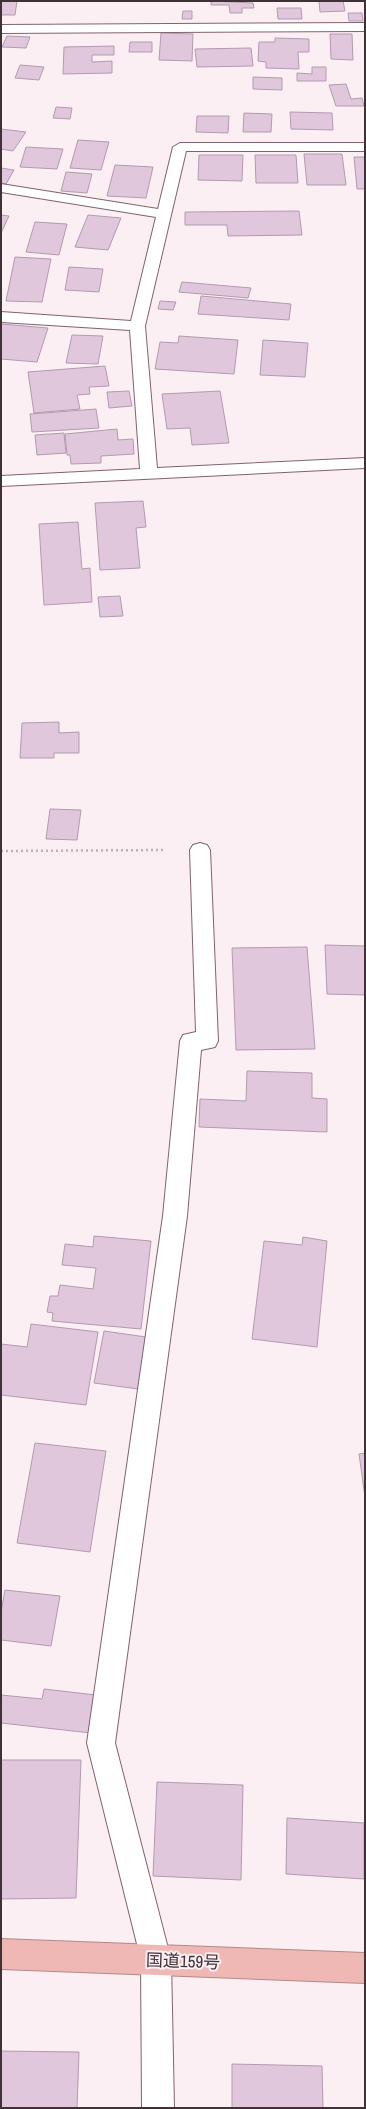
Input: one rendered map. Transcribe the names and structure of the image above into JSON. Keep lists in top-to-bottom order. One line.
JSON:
{"streets":{"highway":["国道159号"]}}
